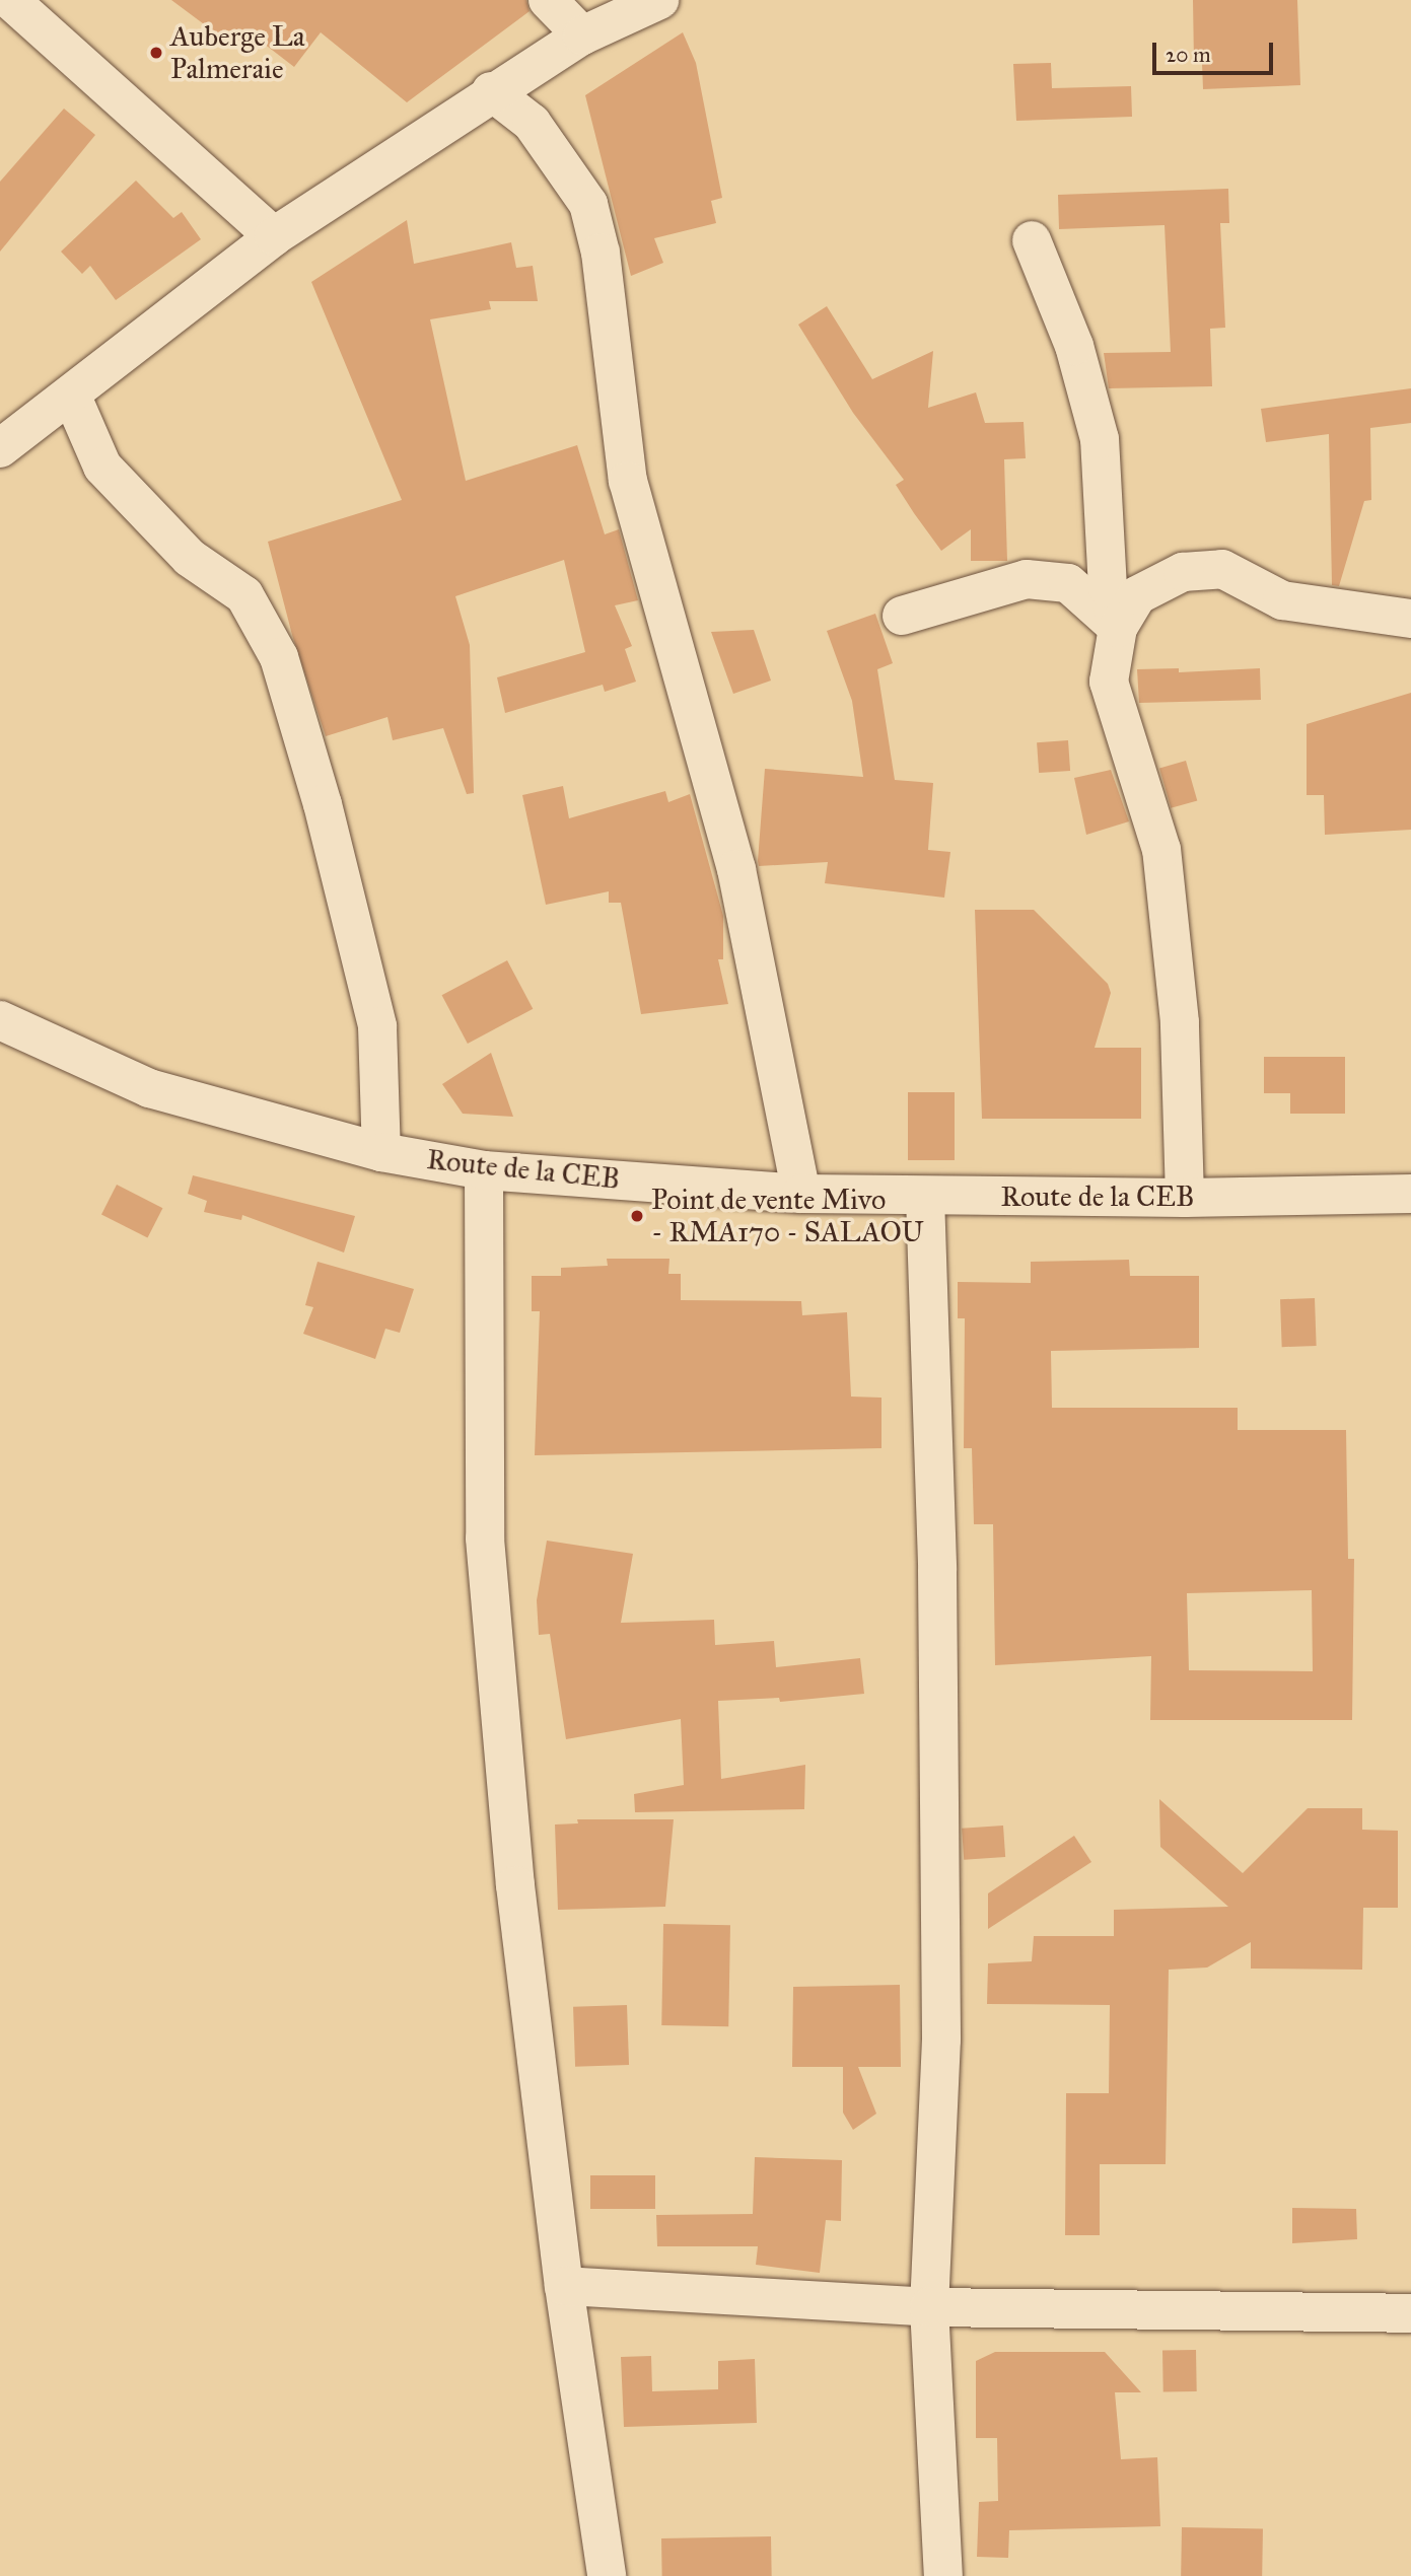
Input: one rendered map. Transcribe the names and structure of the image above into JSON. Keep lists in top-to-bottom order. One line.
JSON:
{"streets":{"street":["Route de la CEB"]},"places":["Auberge La Palmeraie","Point de vente Mivo - RMA170 - SALAOU"],"scale_bar":"20 m"}
